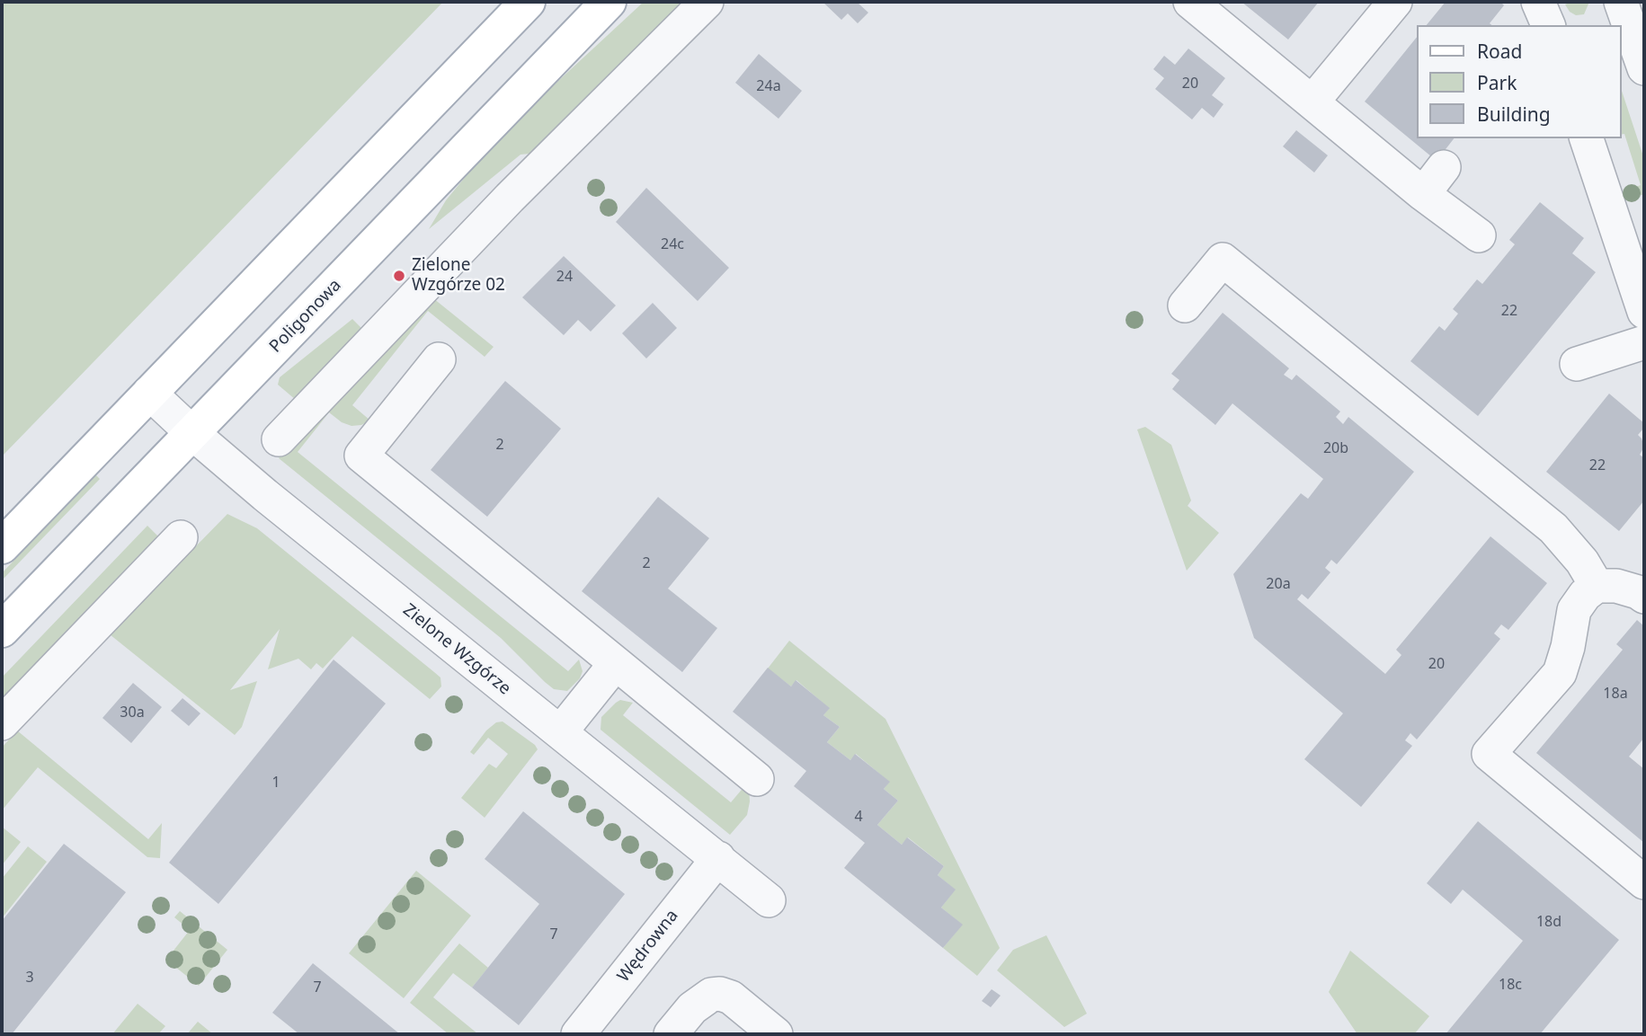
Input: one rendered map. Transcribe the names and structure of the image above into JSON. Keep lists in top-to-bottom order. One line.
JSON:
{"streets":{"main road":["Poligonowa"],"street":["Zielone Wzgórze","Wędrowna"]},"crossings":[["Poligonowa","Zielone Wzgórze"],["Zielone Wzgórze","Wędrowna"]],"places":["Zielone Wzgórze 02"],"house_numbers":["20","24a","24c","24","22","2","20b","22","2","20a","20","18a","30a","1","4","18d","7","3","18c","7"],"legend":["Road","Park","Building"]}
